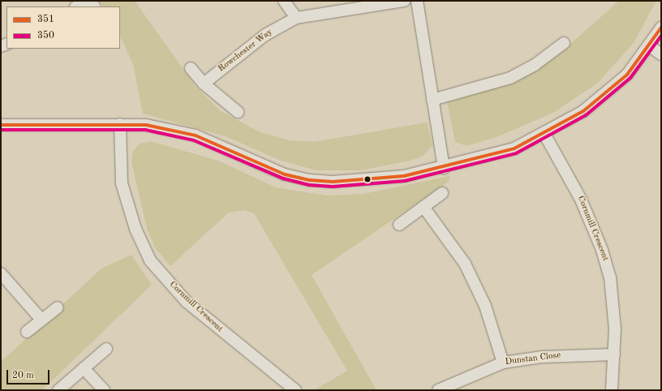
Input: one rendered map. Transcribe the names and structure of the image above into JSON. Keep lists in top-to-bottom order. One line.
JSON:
{"streets":{"street":["Rowchester Way","Cornmill Crescent","Dunstan Close"]},"crossings":[["Cornmill Crescent","Dunstan Close"]],"lines":["transit line 351","transit line 350"],"legend":["351","350"],"scale_bar":"20 m"}
